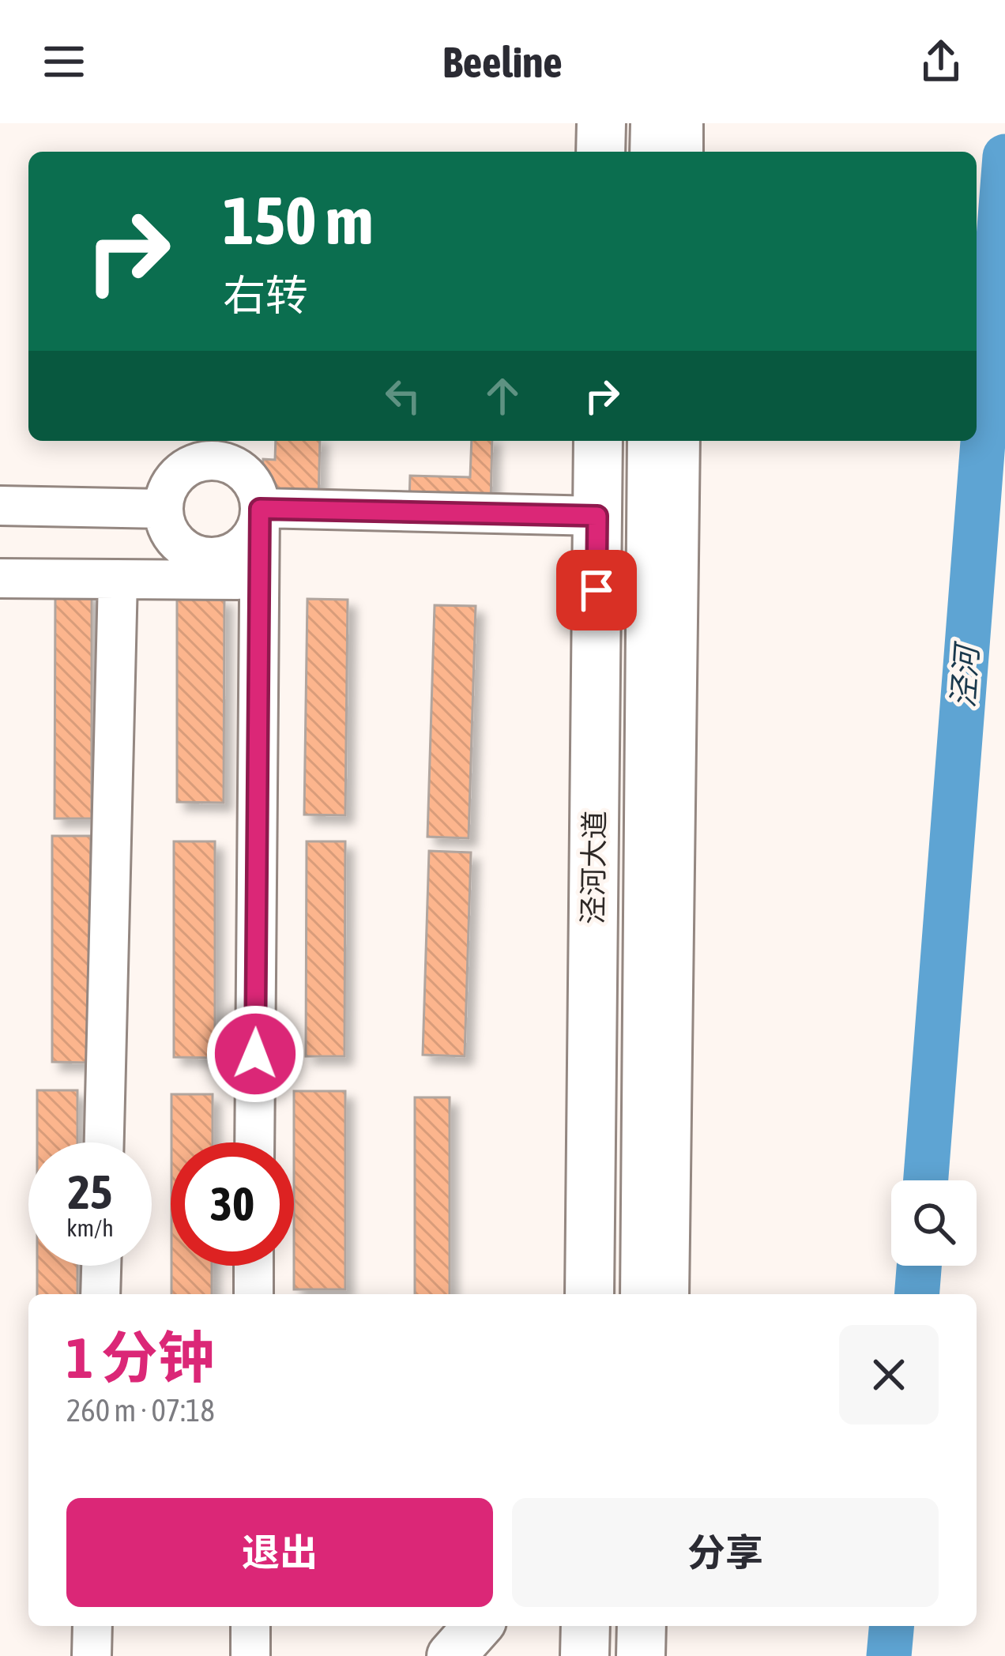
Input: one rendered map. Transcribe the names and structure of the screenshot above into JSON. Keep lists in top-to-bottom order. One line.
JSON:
{"streets":{"main road":["泾河大道"]},"water":["泾河"],"page":{"header":"Beeline","turn":["150 m","右转"],"speed":"25 km/h","limit":"30","heading":["1 分钟","260 m · 07:18"],"buttons":["退出","分享"]}}
